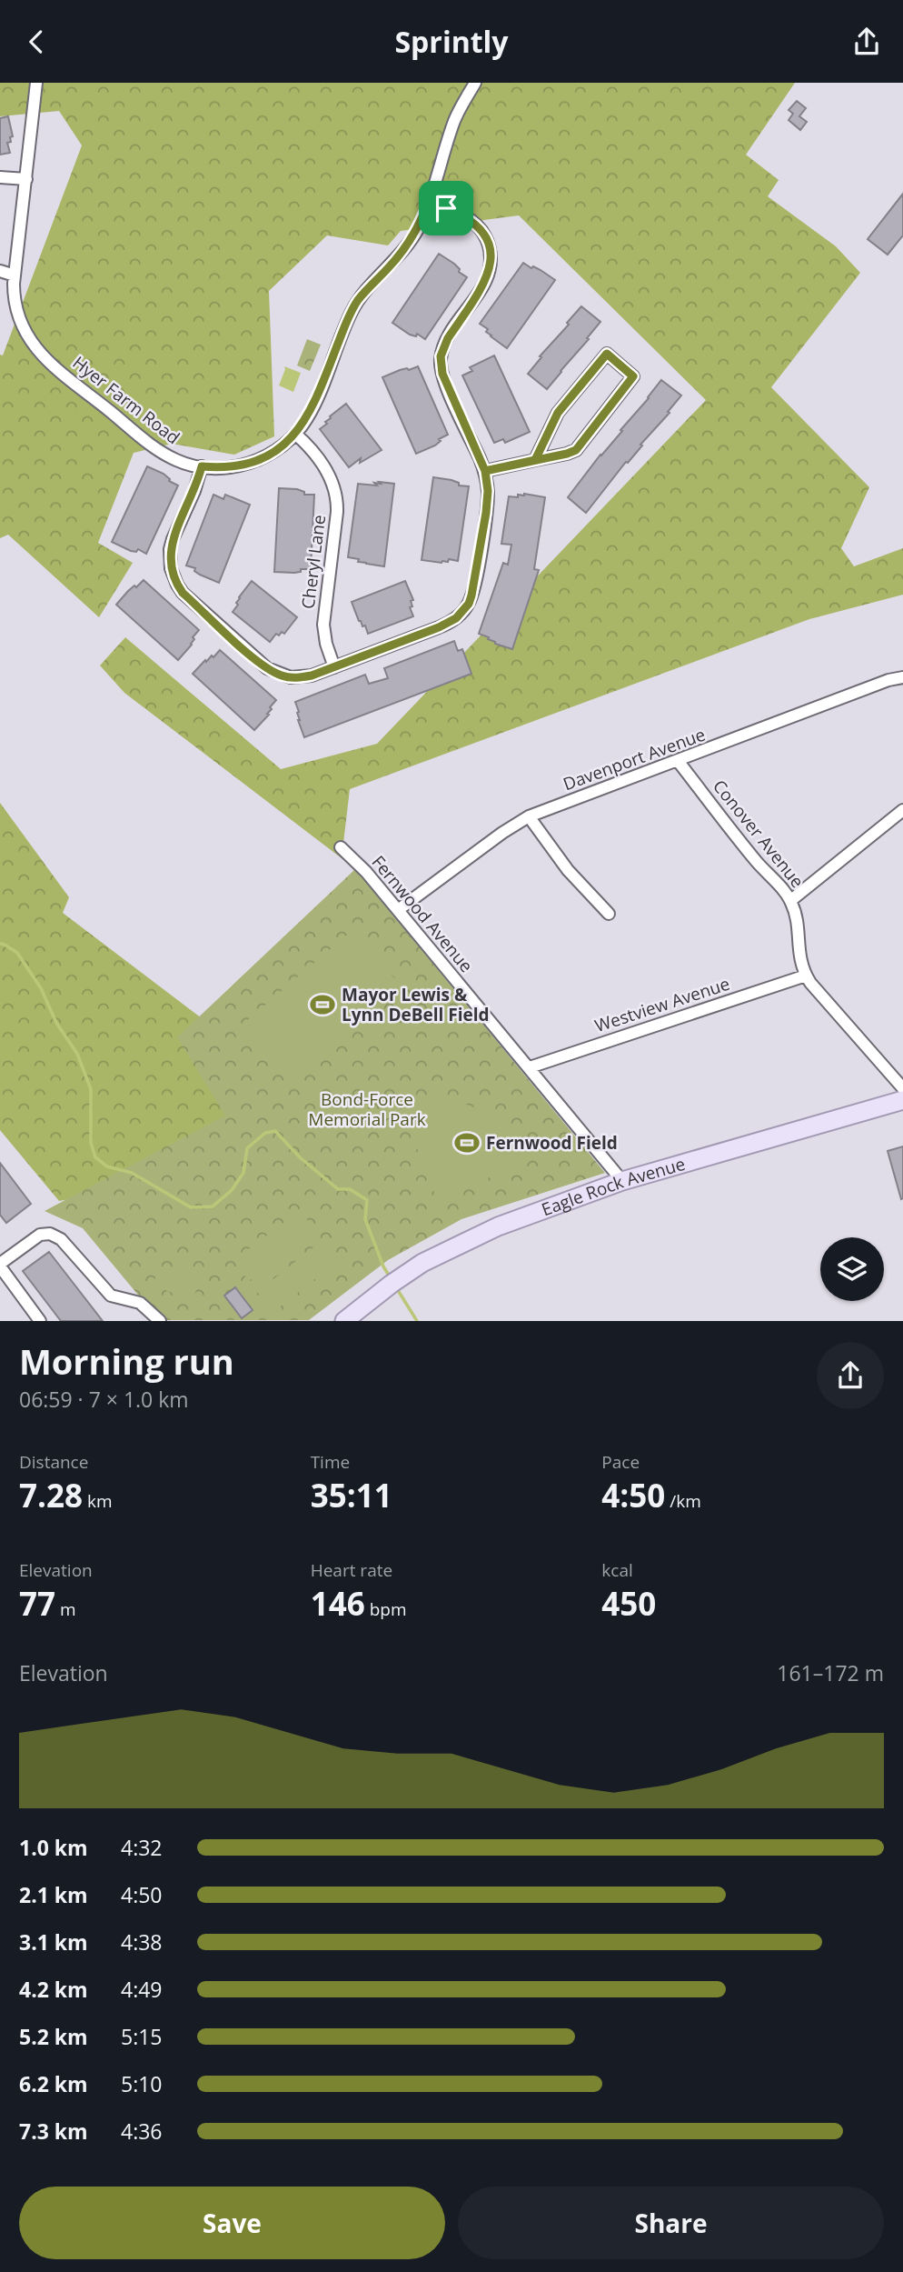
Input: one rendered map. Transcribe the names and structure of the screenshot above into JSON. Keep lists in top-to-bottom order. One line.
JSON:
{"streets":{"main road":["Eagle Rock Avenue"],"street":["Hyer Farm Road","Cheryl Lane","Davenport Avenue","Conover Avenue","Fernwood Avenue","Westview Avenue"]},"crossings":[["Hyer Farm Road","Cheryl Lane"],["Davenport Avenue","Conover Avenue"],["Davenport Avenue","Fernwood Avenue"],["Conover Avenue","Westview Avenue"],["Fernwood Avenue","Westview Avenue"],["Fernwood Avenue","Eagle Rock Avenue"]],"parks":["Bond-Force Memorial Park"],"places":{"sports":["Mayor Lewis & Lynn DeBell Field","Fernwood Field"]},"page":{"header":"Sprintly","heading":["Morning run","06:59 · 7 × 1.0 km"],"stats":[["Distance","7.28 km"],["Time","35:11"],["Pace","4:50 /km"],["Elevation","77 m"],["Heart rate","146 bpm"],["kcal","450"]],"chart":["Elevation","161–172 m"],"list":[{"name":"1.0 km","note":"4:32"},{"name":"2.1 km","note":"4:50"},{"name":"3.1 km","note":"4:38"},{"name":"4.2 km","note":"4:49"},{"name":"5.2 km","note":"5:15"},{"name":"6.2 km","note":"5:10"},{"name":"7.3 km","note":"4:36"}],"buttons":["Save","Share"]}}
